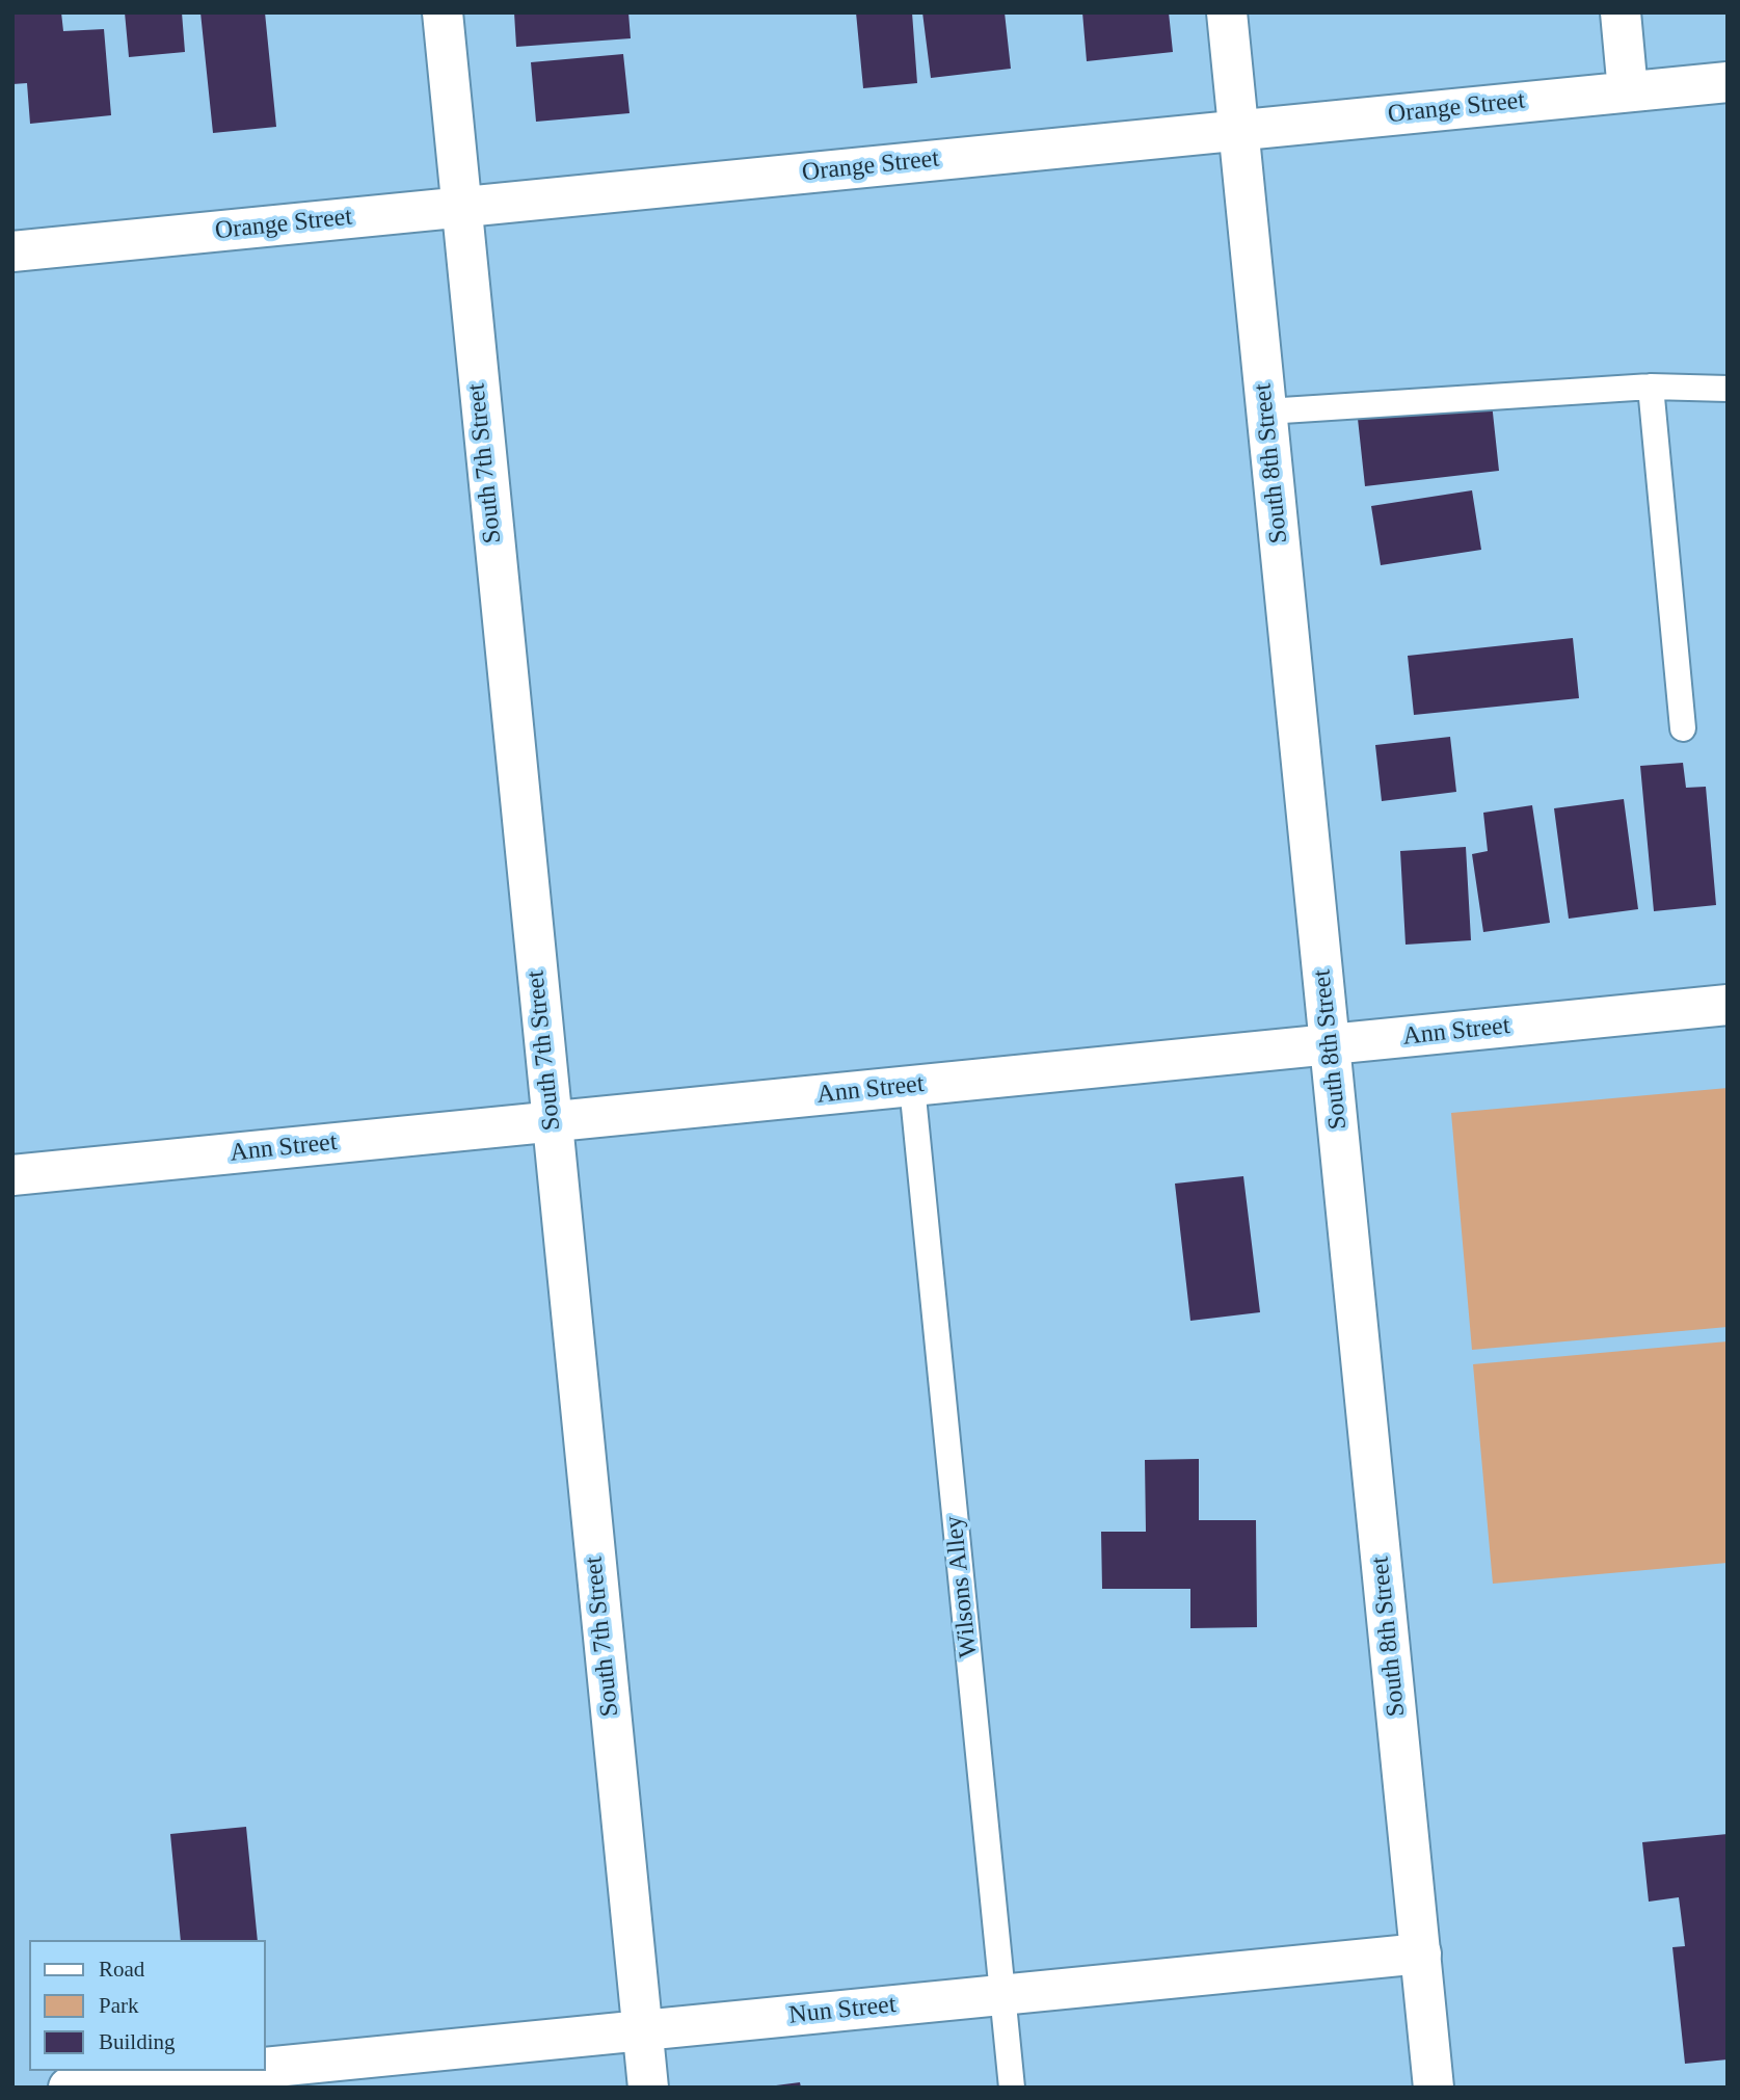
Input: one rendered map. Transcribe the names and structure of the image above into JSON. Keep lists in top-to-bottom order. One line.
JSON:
{"streets":{"street":["Orange Street","South 7th Street","South 8th Street","Ann Street","Nun Street"],"lane":["Wilsons Alley"]},"crossings":[["Orange Street","South 7th Street"],["Orange Street","South 8th Street"],["South 7th Street","Ann Street"],["South 7th Street","Nun Street"],["South 8th Street","Ann Street"],["South 8th Street","Nun Street"],["Ann Street","Wilsons Alley"],["Wilsons Alley","Nun Street"]],"legend":["Road","Park","Building"]}
